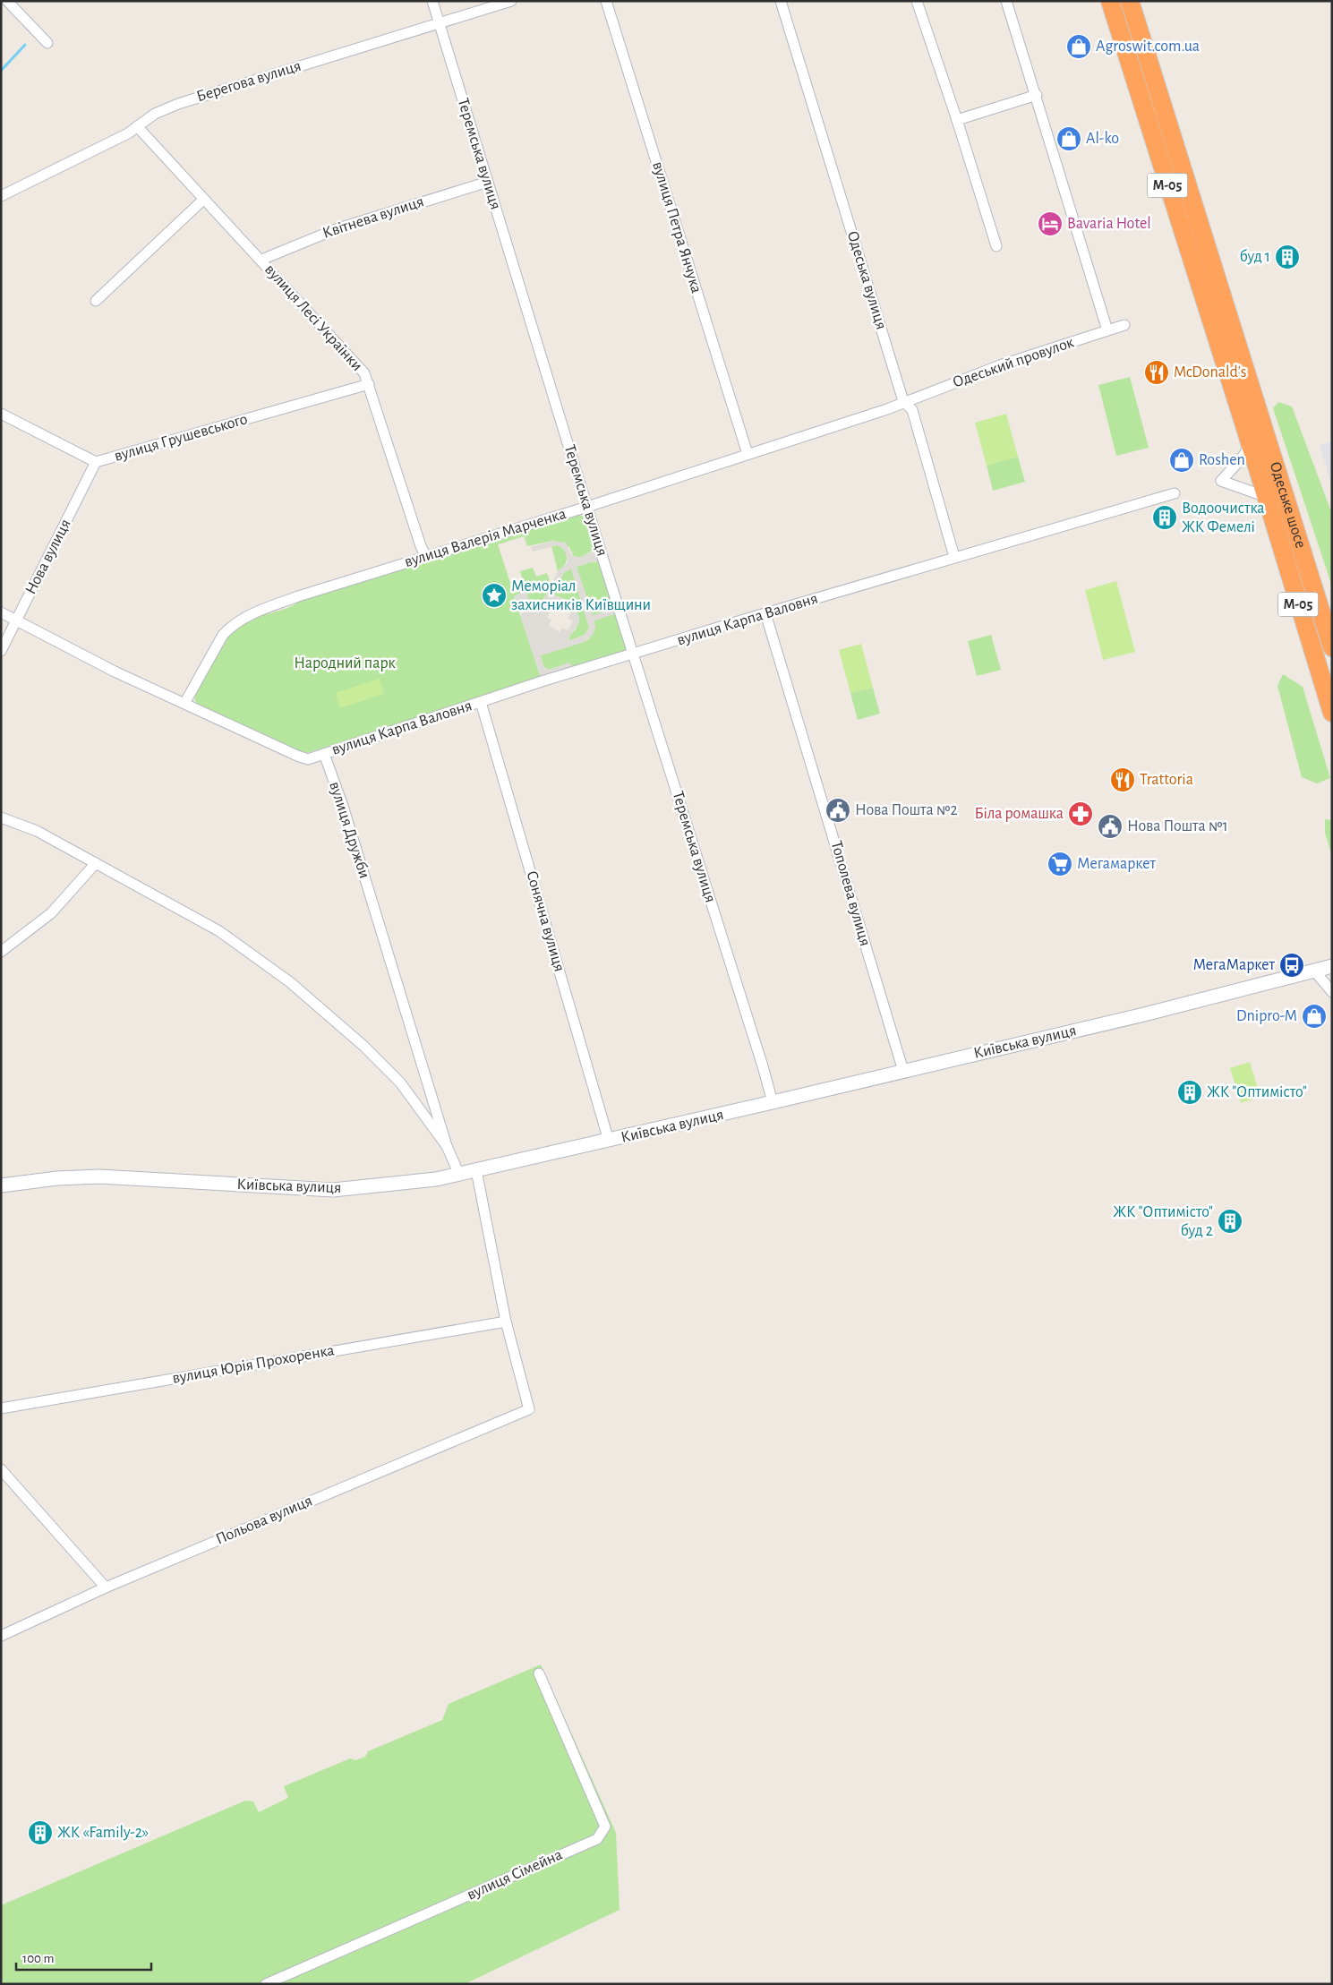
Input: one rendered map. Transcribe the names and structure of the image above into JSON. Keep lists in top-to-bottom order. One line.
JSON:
{"streets":{"highway":["М-05","Одеське шосе"],"street":["Берегова вулиця","Теремська вулиця","Квітнева вулиця","вулиця Петра Янчука","Одеська вулиця","вулиця Лесі Українки","Одеський провулок","вулиця Грушевського","вулиця Валерія Марченка","Нова вулиця","вулиця Карпа Валовня","вулиця Дружби","Тополева вулиця","Сонячна вулиця","Київська вулиця","вулиця Юрія Прохоренка","Польова вулиця","вулиця Сімейна"]},"crossings":[["Берегова вулиця","Теремська вулиця"],["Берегова вулиця","вулиця Лесі Українки"],["Теремська вулиця","Квітнева вулиця"],["Теремська вулиця","вулиця Валерія Марченка"],["Теремська вулиця","вулиця Карпа Валовня"],["Теремська вулиця","Київська вулиця"],["Квітнева вулиця","вулиця Лесі Українки"],["вулиця Петра Янчука","вулиця Валерія Марченка"],["Одеська вулиця","Одеський провулок"],["Одеська вулиця","вулиця Валерія Марченка"],["Одеська вулиця","вулиця Карпа Валовня"],["вулиця Лесі Українки","вулиця Грушевського"],["вулиця Лесі Українки","вулиця Валерія Марченка"],["Одеський провулок","вулиця Валерія Марченка"],["вулиця Грушевського","Нова вулиця"],["вулиця Карпа Валовня","вулиця Дружби"],["вулиця Карпа Валовня","Тополева вулиця"],["вулиця Карпа Валовня","Сонячна вулиця"],["Тополева вулиця","Київська вулиця"],["Сонячна вулиця","Київська вулиця"],["вулиця Юрія Прохоренка","Польова вулиця"]],"parks":["Народний парк"],"places":{"shop":["Agroswit.com.ua","Al-ko","Roshen","Dnipro-M"],"hotel":["Bavaria Hotel"],"building":["буд 1","Водоочистка ЖК Фемелі","ЖК \"Оптимісто\"","ЖК \"Оптимісто\" буд 2","ЖК «Family-2»"],"restaurant":["McDonald's","Trattoria"],"place":["Меморіал захисників Київщини"],"public building":["Нова Пошта №2","Нова Пошта №1"],"pharmacy":["Біла ромашка"],"supermarket":["Мегамаркет"],"bus stop":["МегаМаркет"]},"scale_bar":"100 m"}
